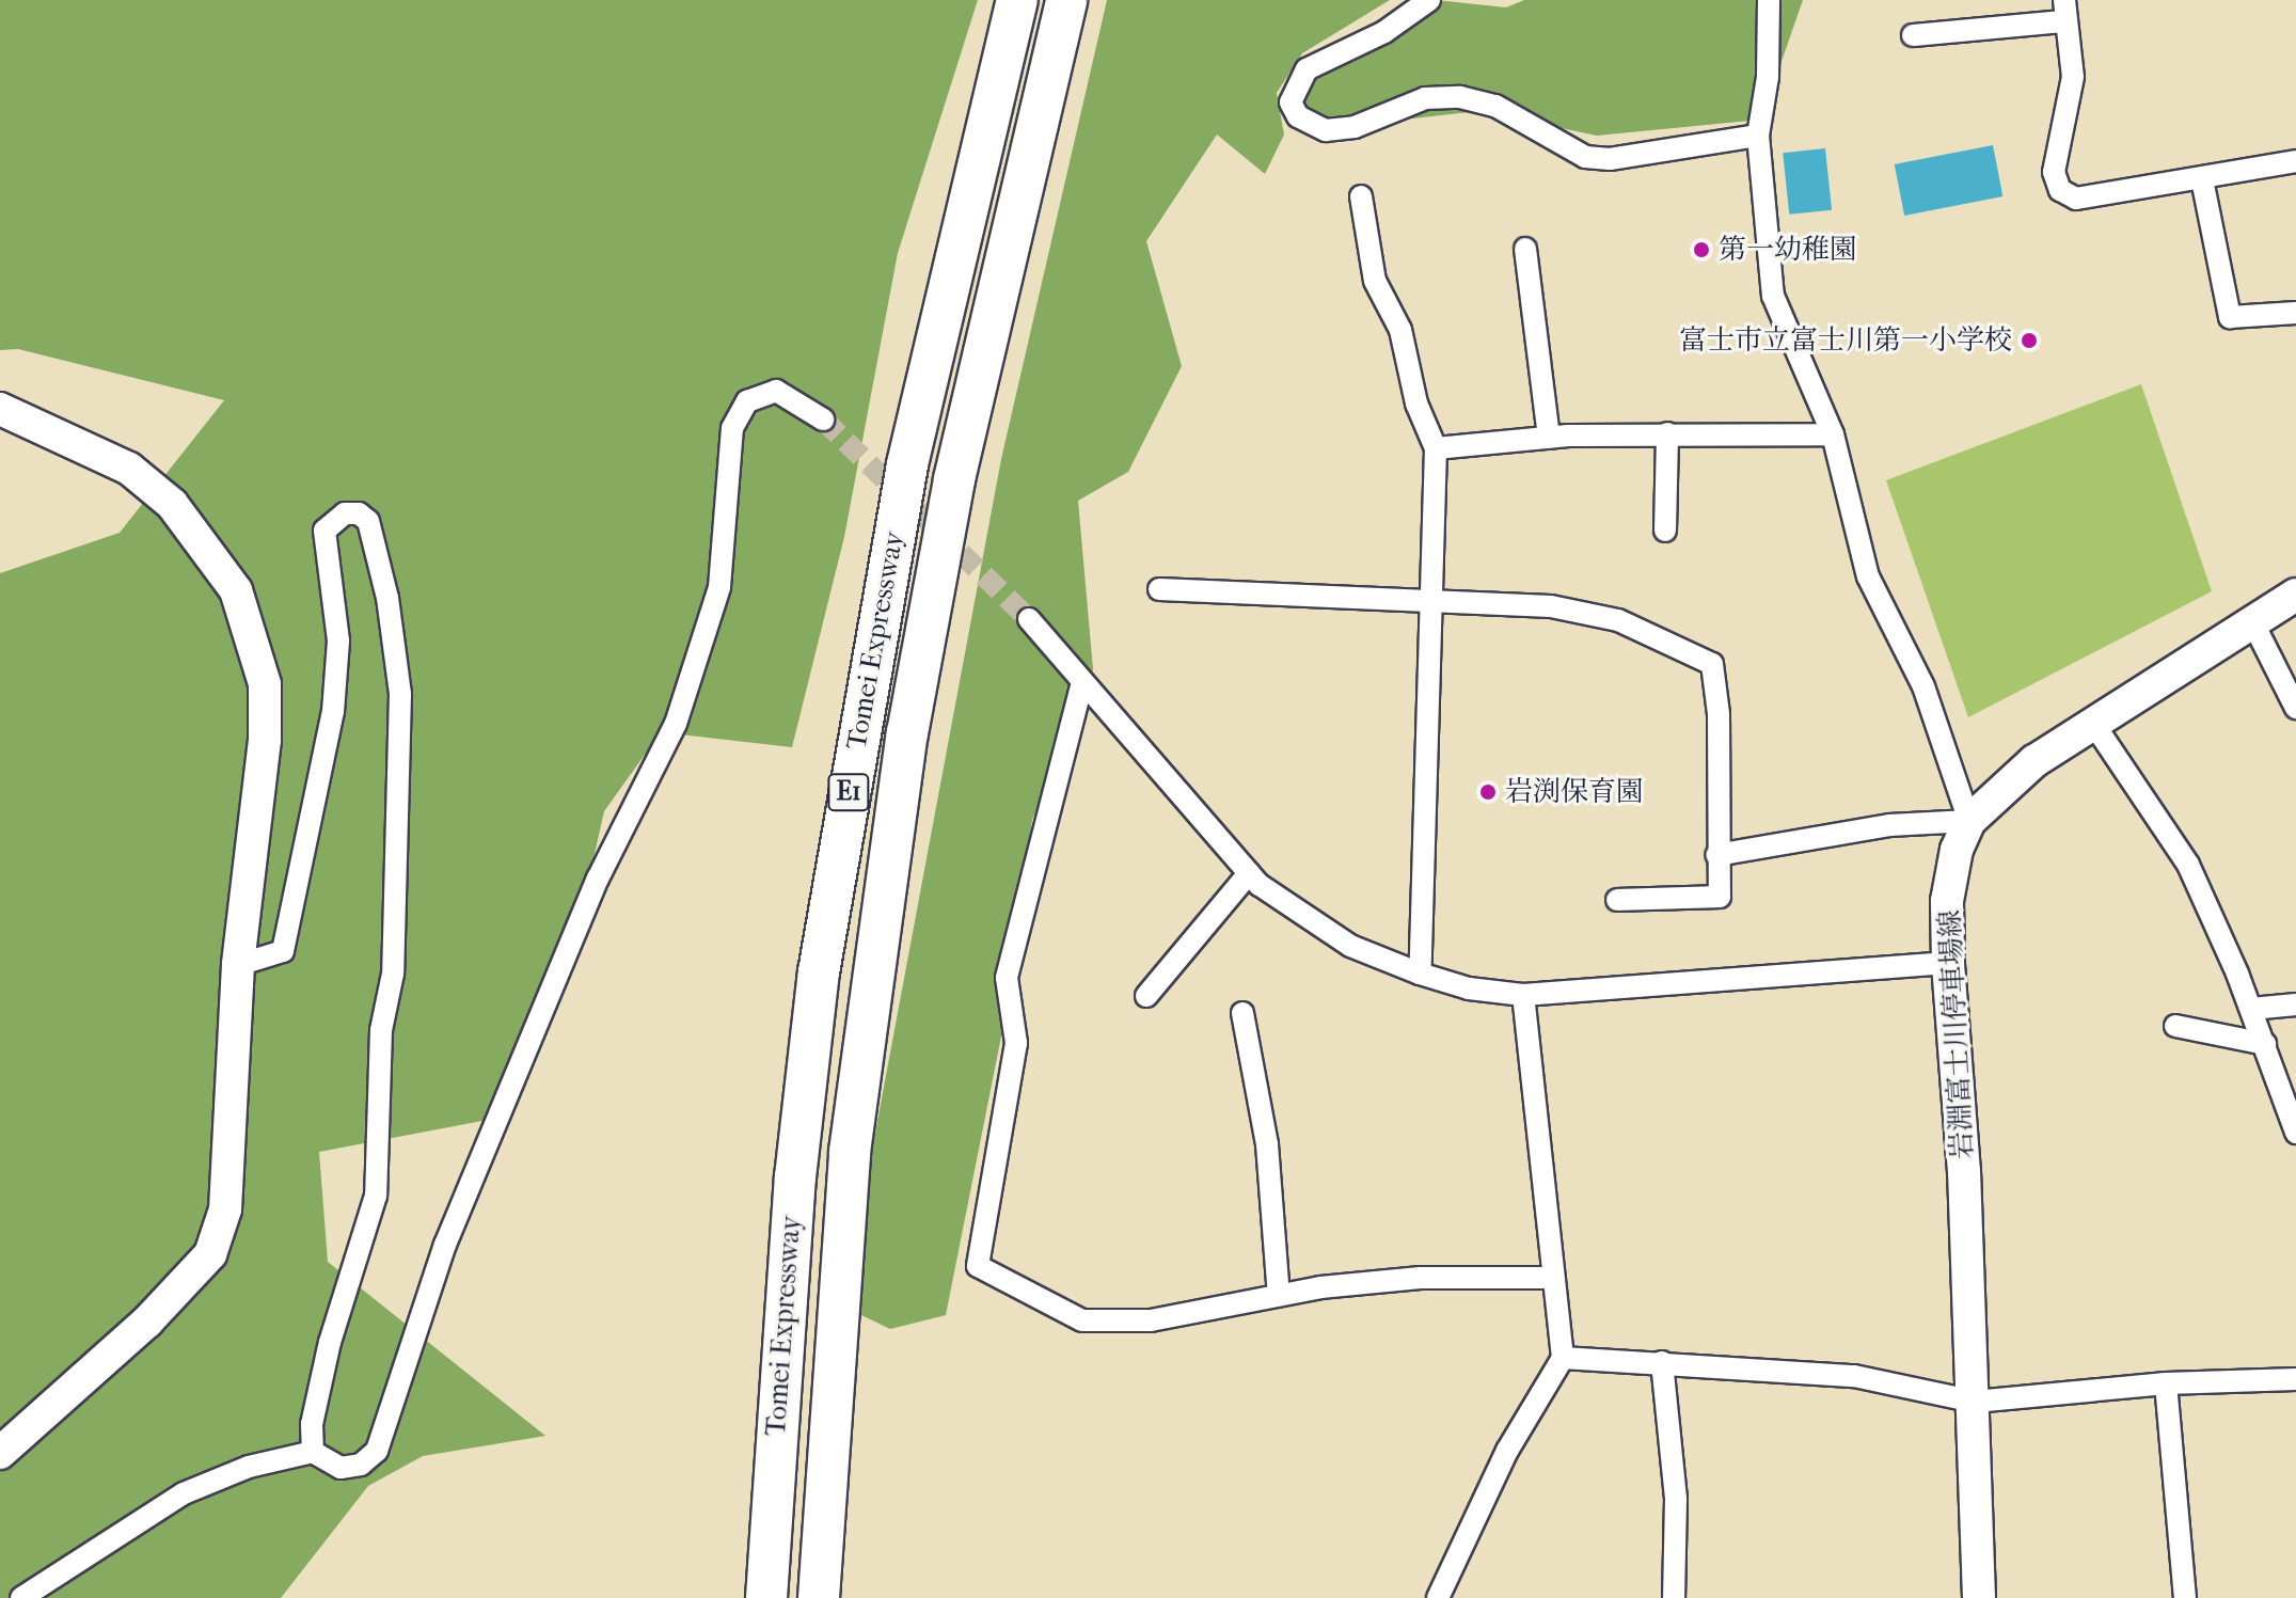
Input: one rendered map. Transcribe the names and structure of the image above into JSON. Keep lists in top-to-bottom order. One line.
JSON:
{"streets":{"highway":["Tomei Expressway","E1"],"street":["岩淵富士川停車場線"]},"places":["第一幼稚園","富士市立富士川第一小学校","岩渕保育園"]}
